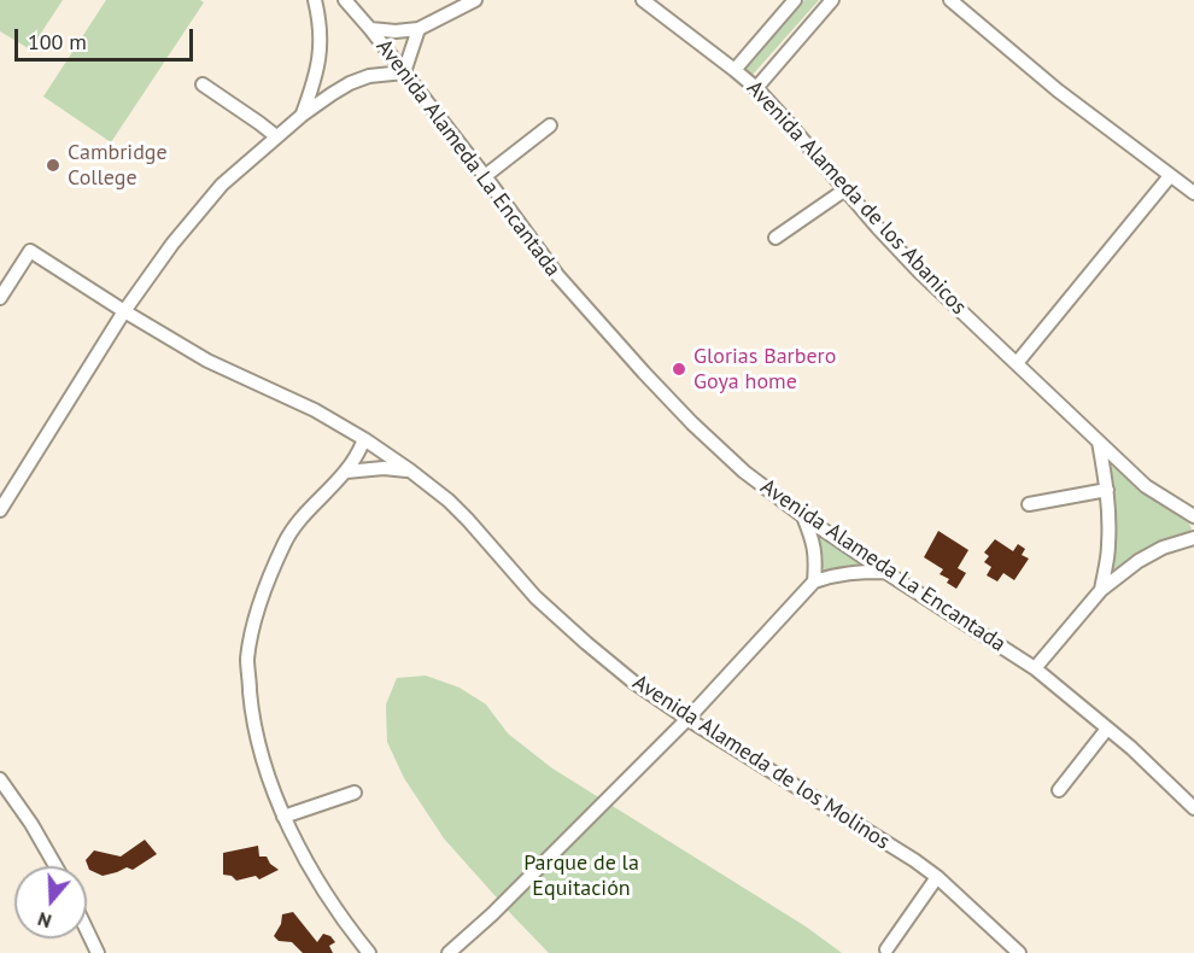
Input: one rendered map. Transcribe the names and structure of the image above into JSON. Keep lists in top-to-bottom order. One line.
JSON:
{"streets":{"street":["Avenida Alameda La Encantada","Avenida Alameda de los Abanicos","Avenida Alameda de los Molinos"]},"parks":["Parque de la Equitación"],"places":["Cambridge College","Glorias Barbero Goya home"],"scale_bar":"100 m","north":"bottom"}
